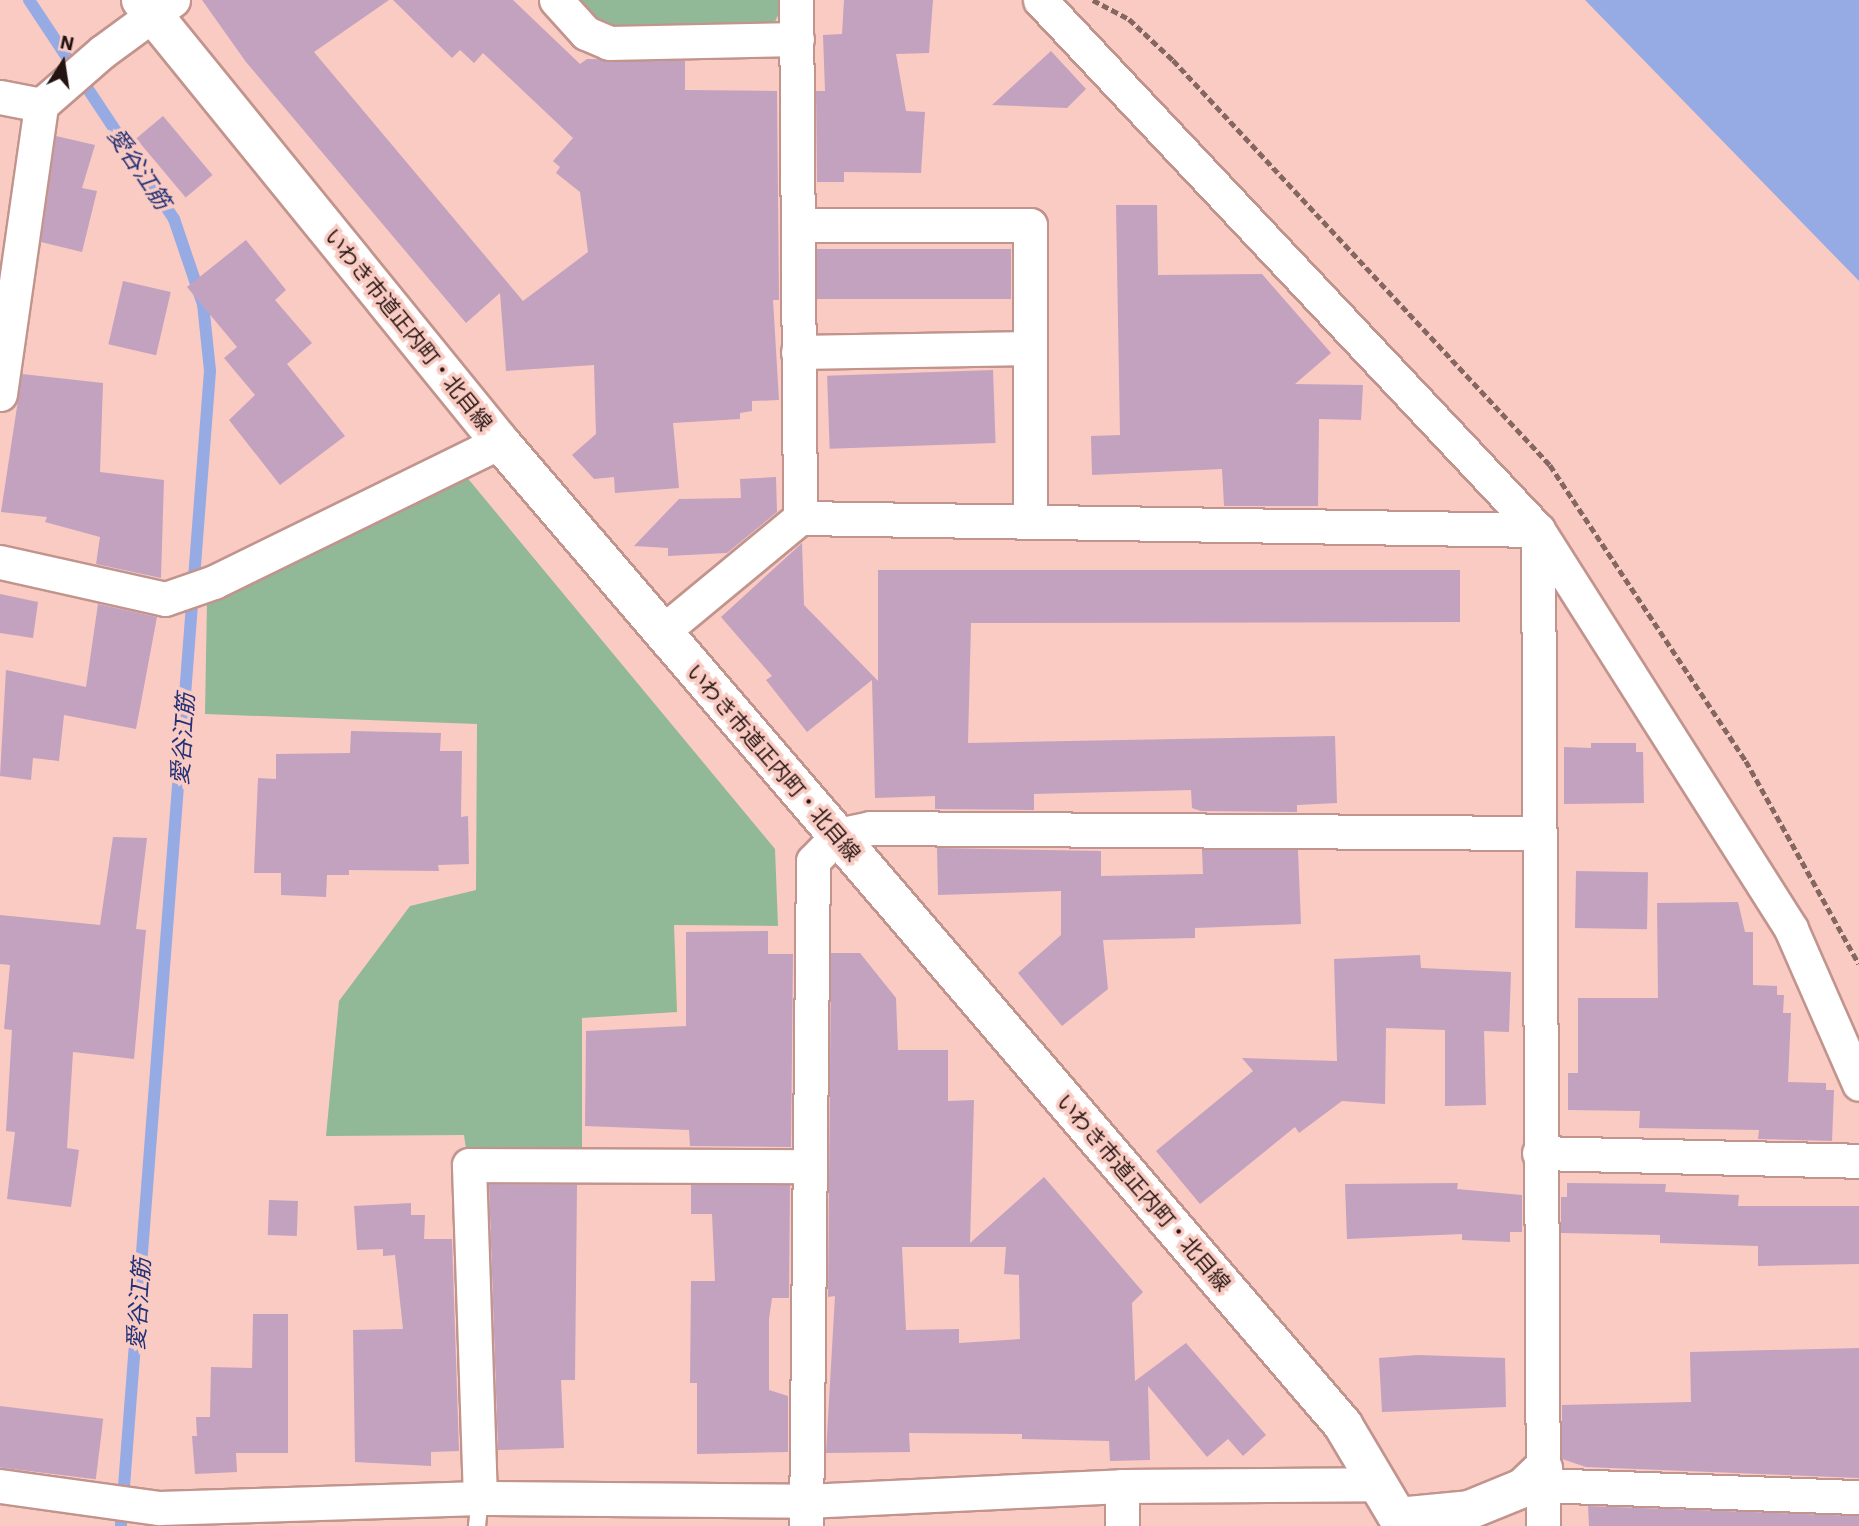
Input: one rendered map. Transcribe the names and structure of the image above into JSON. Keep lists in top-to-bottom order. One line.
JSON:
{"streets":{"street":["いわき市道正内町・北目線"]},"water":["愛谷江筋"],"north":"top"}
